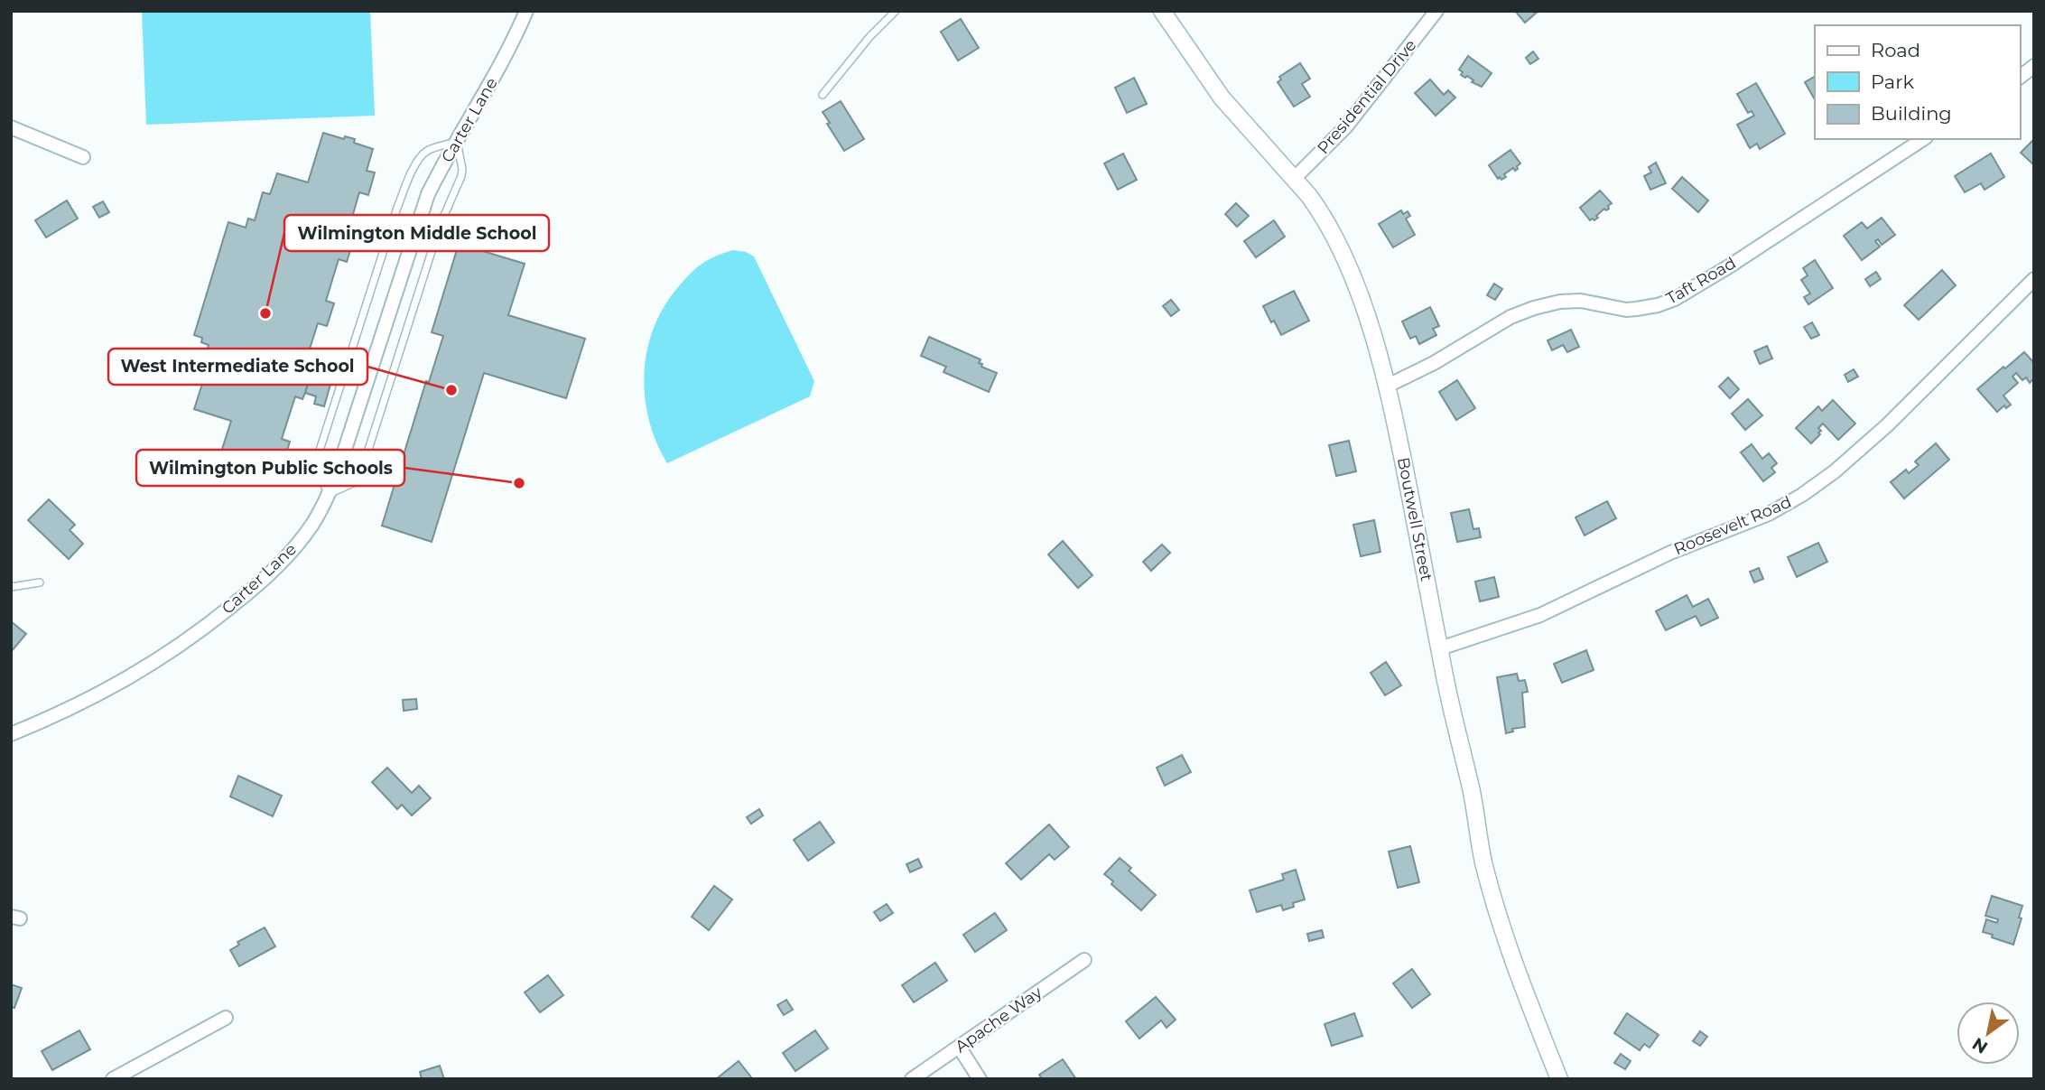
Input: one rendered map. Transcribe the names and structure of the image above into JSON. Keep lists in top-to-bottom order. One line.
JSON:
{"streets":{"street":["Presidential Drive","Carter Lane","Taft Road","Boutwell Street","Roosevelt Road","Apache Way"]},"crossings":[["Presidential Drive","Boutwell Street"],["Taft Road","Boutwell Street"],["Boutwell Street","Roosevelt Road"]],"places":["Wilmington Middle School","West Intermediate School","Wilmington Public Schools"],"legend":["Road","Park","Building"],"north":"bottom left"}
